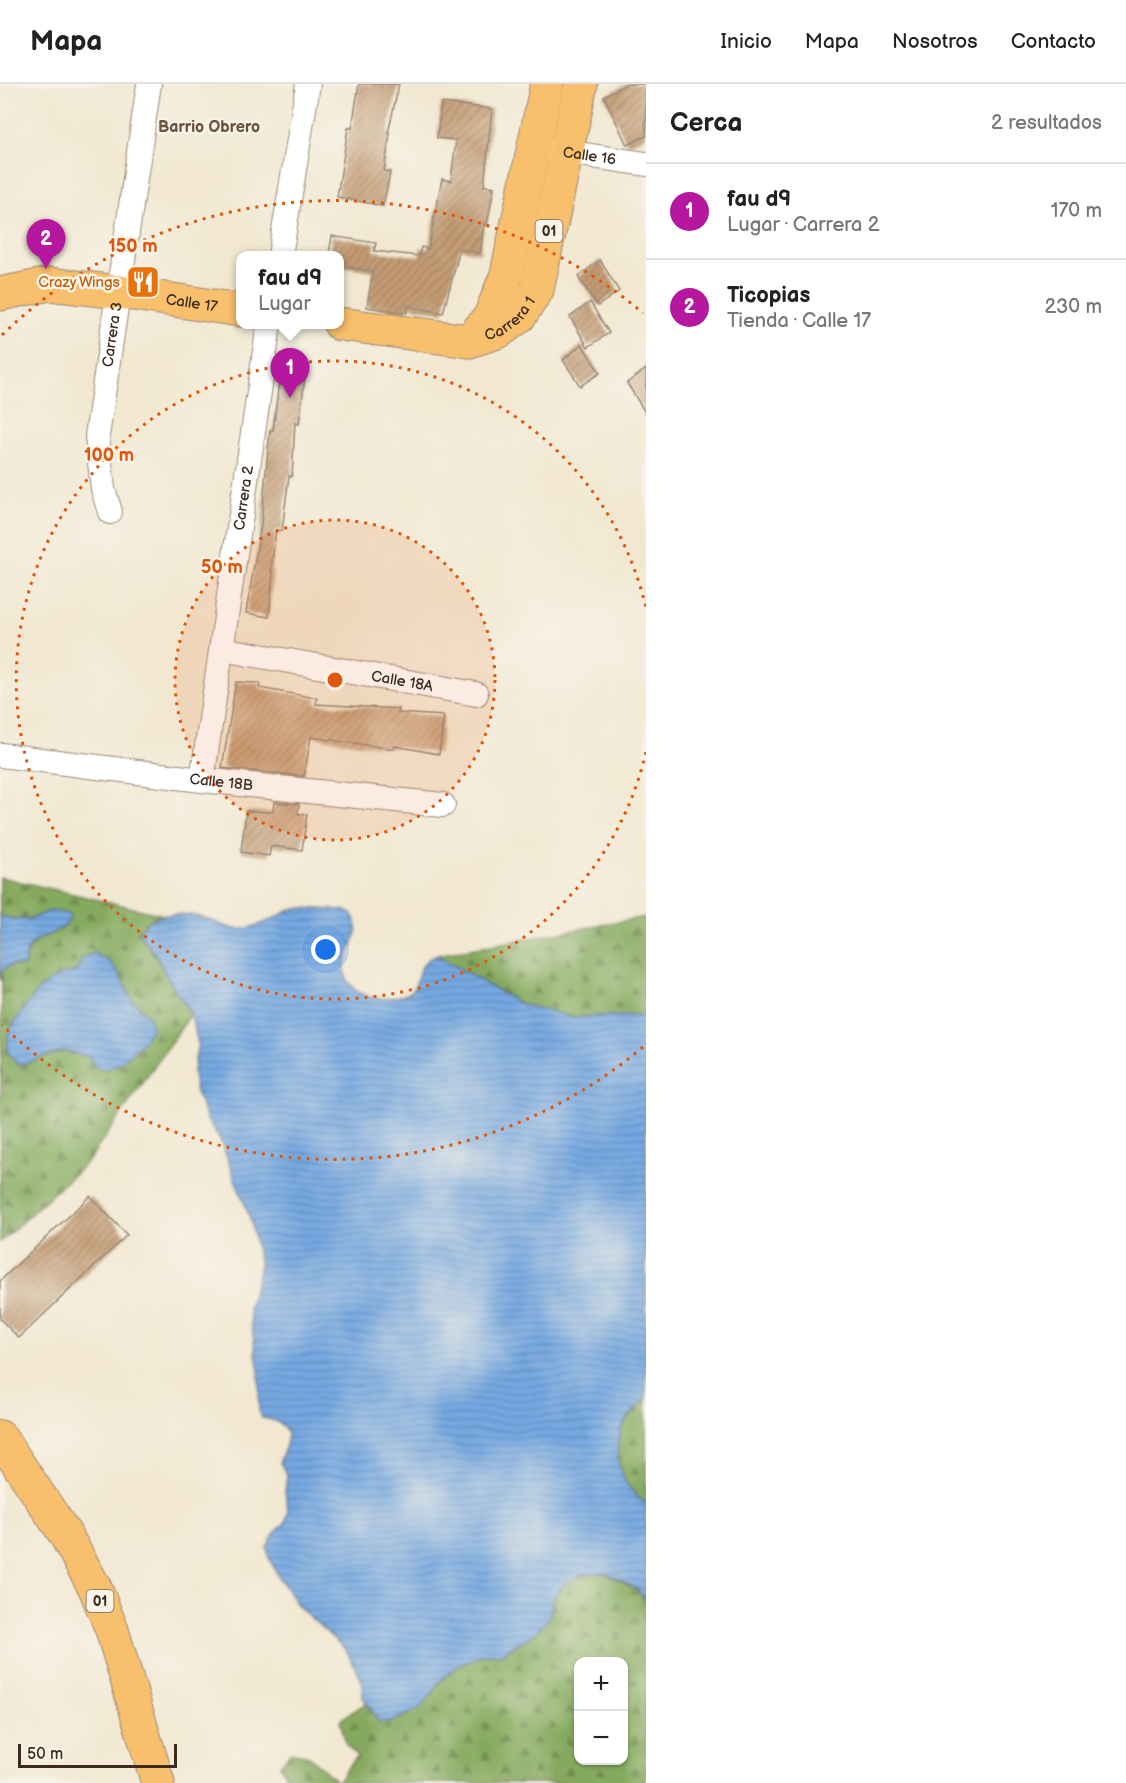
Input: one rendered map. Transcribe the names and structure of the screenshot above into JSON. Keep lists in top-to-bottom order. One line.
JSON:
{"streets":{"highway":["01","Calle 17","Carrera 1"],"street":["Calle 16","Carrera 3","Carrera 2","Calle 18A","Calle 18B"]},"crossings":[["Calle 16","Carrera 1"],["01","Carrera 1"],["Calle 17","Carrera 3"],["Carrera 2","Calle 18A"],["Carrera 2","Calle 18B"]],"districts":["Barrio Obrero"],"places":{"restaurant":["Crazy Wings"]},"scale_bar":"50 m","page":{"header":"Mapa","nav":["Inicio","Mapa","Nosotros","Contacto"],"heading":["Cerca","2 resultados"],"list":[{"mark":"1","name":"fau d9","note":"Lugar · Carrera 2","value":"170 m"},{"mark":"2","name":"Ticopias","note":"Tienda · Calle 17","value":"230 m"}],"pins":["2","1"],"popup":["fau d9","Lugar"],"map_buttons":["+","−"],"scale":"50 m"},"rings":["150 m","100 m","50 m"]}
